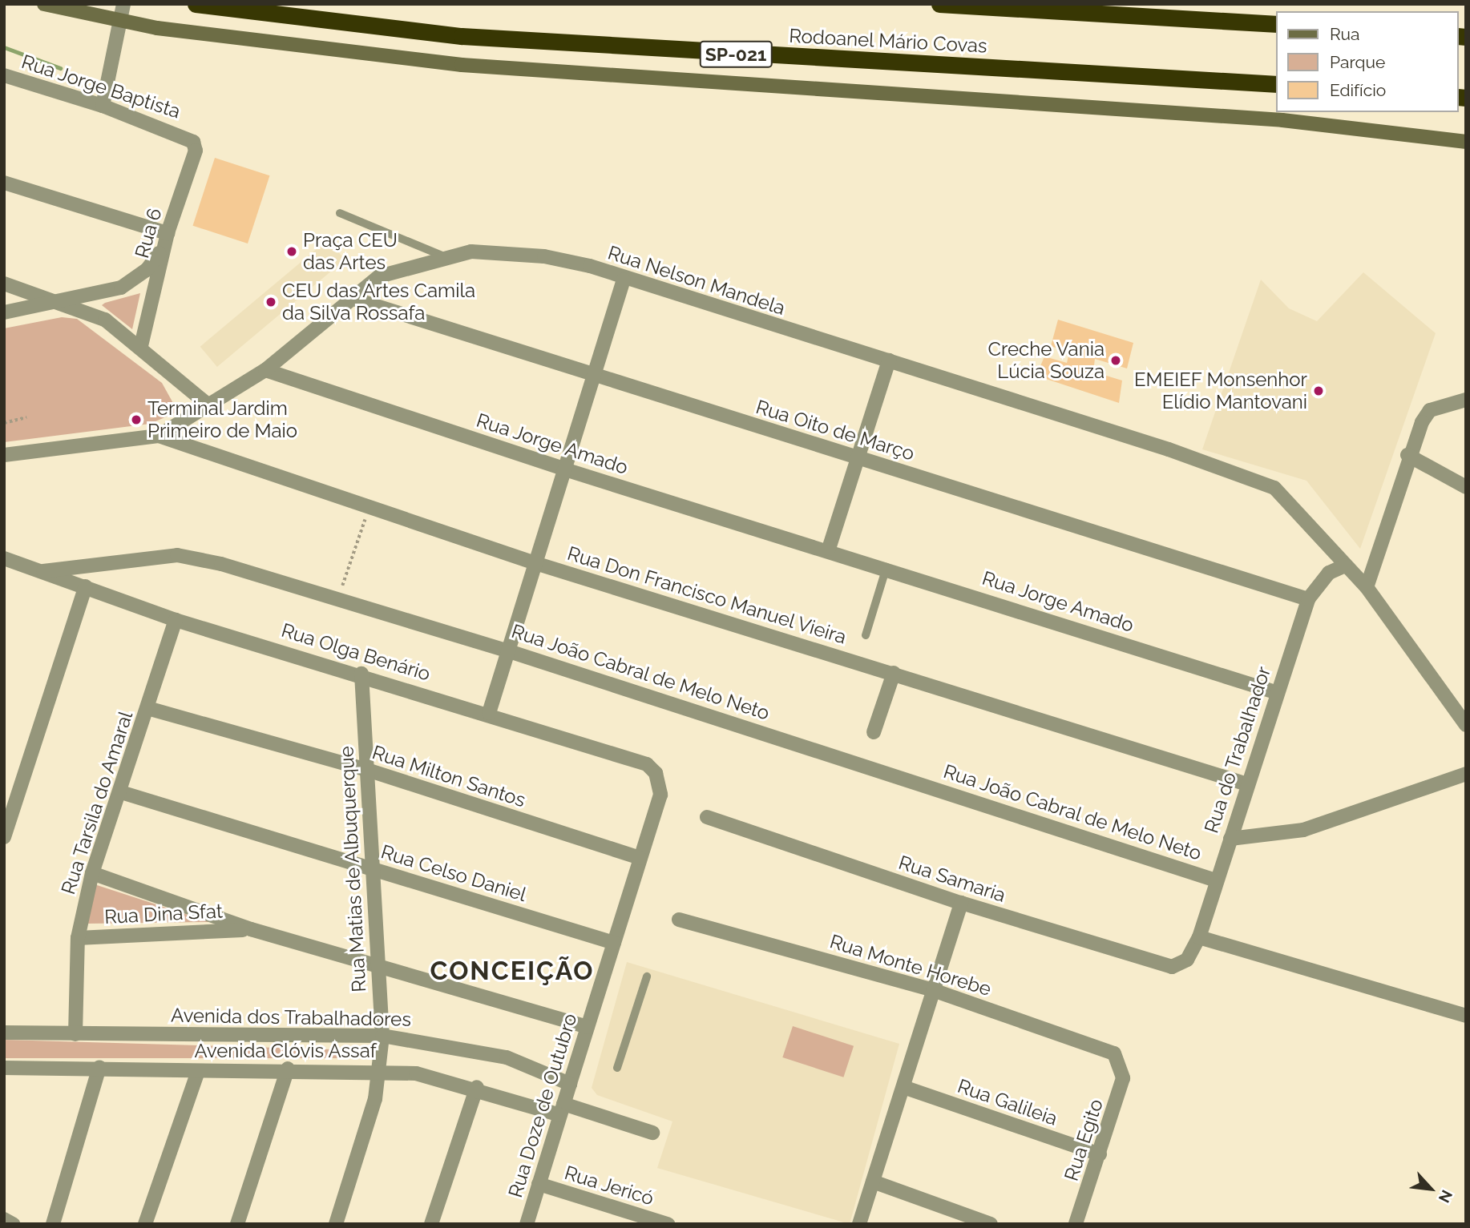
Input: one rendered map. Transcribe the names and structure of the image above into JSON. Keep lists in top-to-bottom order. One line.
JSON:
{"streets":{"highway":["Rodoanel Mário Covas","SP-021"],"street":["Rua Jorge Baptista","Rua 6","Rua Nelson Mandela","Rua Oito de Março","Rua Jorge Amado","Rua Don Francisco Manuel Vieira","Rua Olga Benário","Rua João Cabral de Melo Neto","Rua do Trabalhador","Rua Milton Santos","Rua Tarsila do Amaral","Rua Matias de Albuquerque","Rua Celso Daniel","Rua Samaria","Rua Dina Sfat","Rua Monte Horebe","Avenida dos Trabalhadores","Avenida Clóvis Assaf","Rua Galileia","Rua Doze de Outubro","Rua Egito","Rua Jericó"]},"crossings":[["Rua Jorge Baptista","Rua 6"],["Rua Nelson Mandela","Rua Oito de Março"],["Rua Nelson Mandela","Rua Jorge Amado"],["Rua Nelson Mandela","Rua Don Francisco Manuel Vieira"],["Rua Nelson Mandela","Rua do Trabalhador"],["Rua Oito de Março","Rua do Trabalhador"],["Rua Jorge Amado","Rua do Trabalhador"],["Rua Don Francisco Manuel Vieira","Rua do Trabalhador"],["Rua Olga Benário","Rua João Cabral de Melo Neto"],["Rua Olga Benário","Rua Tarsila do Amaral"],["Rua Olga Benário","Rua Matias de Albuquerque"],["Rua Olga Benário","Rua Doze de Outubro"],["Rua João Cabral de Melo Neto","Rua do Trabalhador"],["Rua do Trabalhador","Rua Samaria"],["Rua Milton Santos","Rua Tarsila do Amaral"],["Rua Milton Santos","Rua Matias de Albuquerque"],["Rua Milton Santos","Rua Doze de Outubro"],["Rua Tarsila do Amaral","Rua Celso Daniel"],["Rua Tarsila do Amaral","Rua Dina Sfat"],["Rua Tarsila do Amaral","Avenida dos Trabalhadores"],["Rua Matias de Albuquerque","Rua Celso Daniel"],["Rua Matias de Albuquerque","Rua Dina Sfat"],["Rua Matias de Albuquerque","Avenida dos Trabalhadores"],["Rua Matias de Albuquerque","Avenida Clóvis Assaf"],["Rua Celso Daniel","Rua Doze de Outubro"],["Rua Dina Sfat","Rua Doze de Outubro"],["Rua Monte Horebe","Rua Egito"],["Avenida dos Trabalhadores","Rua Doze de Outubro"],["Avenida Clóvis Assaf","Rua Doze de Outubro"],["Rua Galileia","Rua Egito"],["Rua Doze de Outubro","Rua Jericó"]],"districts":["CONCEIÇÃO"],"places":["Praça CEU das Artes","CEU das Artes Camila da Silva Rossafa","Creche Vania Lúcia Souza","EMEIEF Monsenhor Elídio Mantovani","Terminal Jardim Primeiro de Maio"],"legend":["Rua","Parque","Edifício"],"north":"bottom right"}
